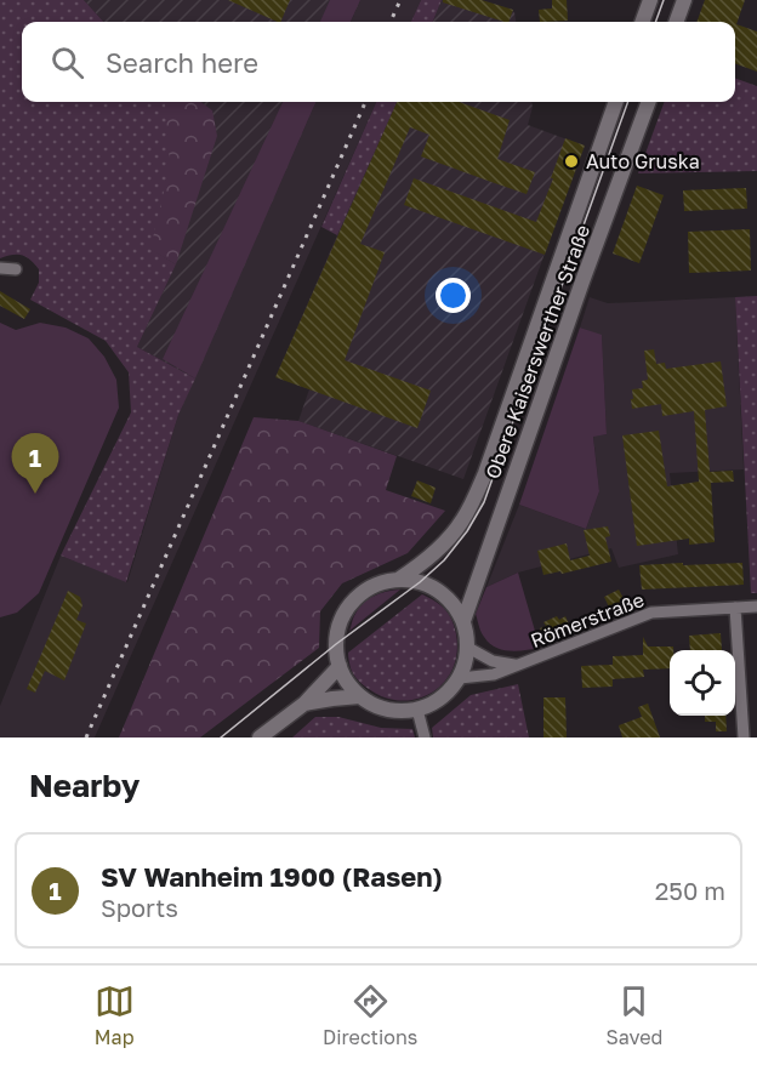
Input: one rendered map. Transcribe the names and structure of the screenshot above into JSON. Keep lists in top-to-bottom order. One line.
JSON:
{"streets":{"street":["Obere Kaiserswerther Straße","Römerstraße"]},"crossings":[["Obere Kaiserswerther Straße","Römerstraße"]],"places":["Auto Gruska"],"page":{"search":"Search here","pins":"1","heading":"Nearby","list":[{"mark":"1","name":"SV Wanheim 1900 (Rasen)","note":"Sports","value":"250 m"}],"nav":["Map","Directions","Saved"]}}
